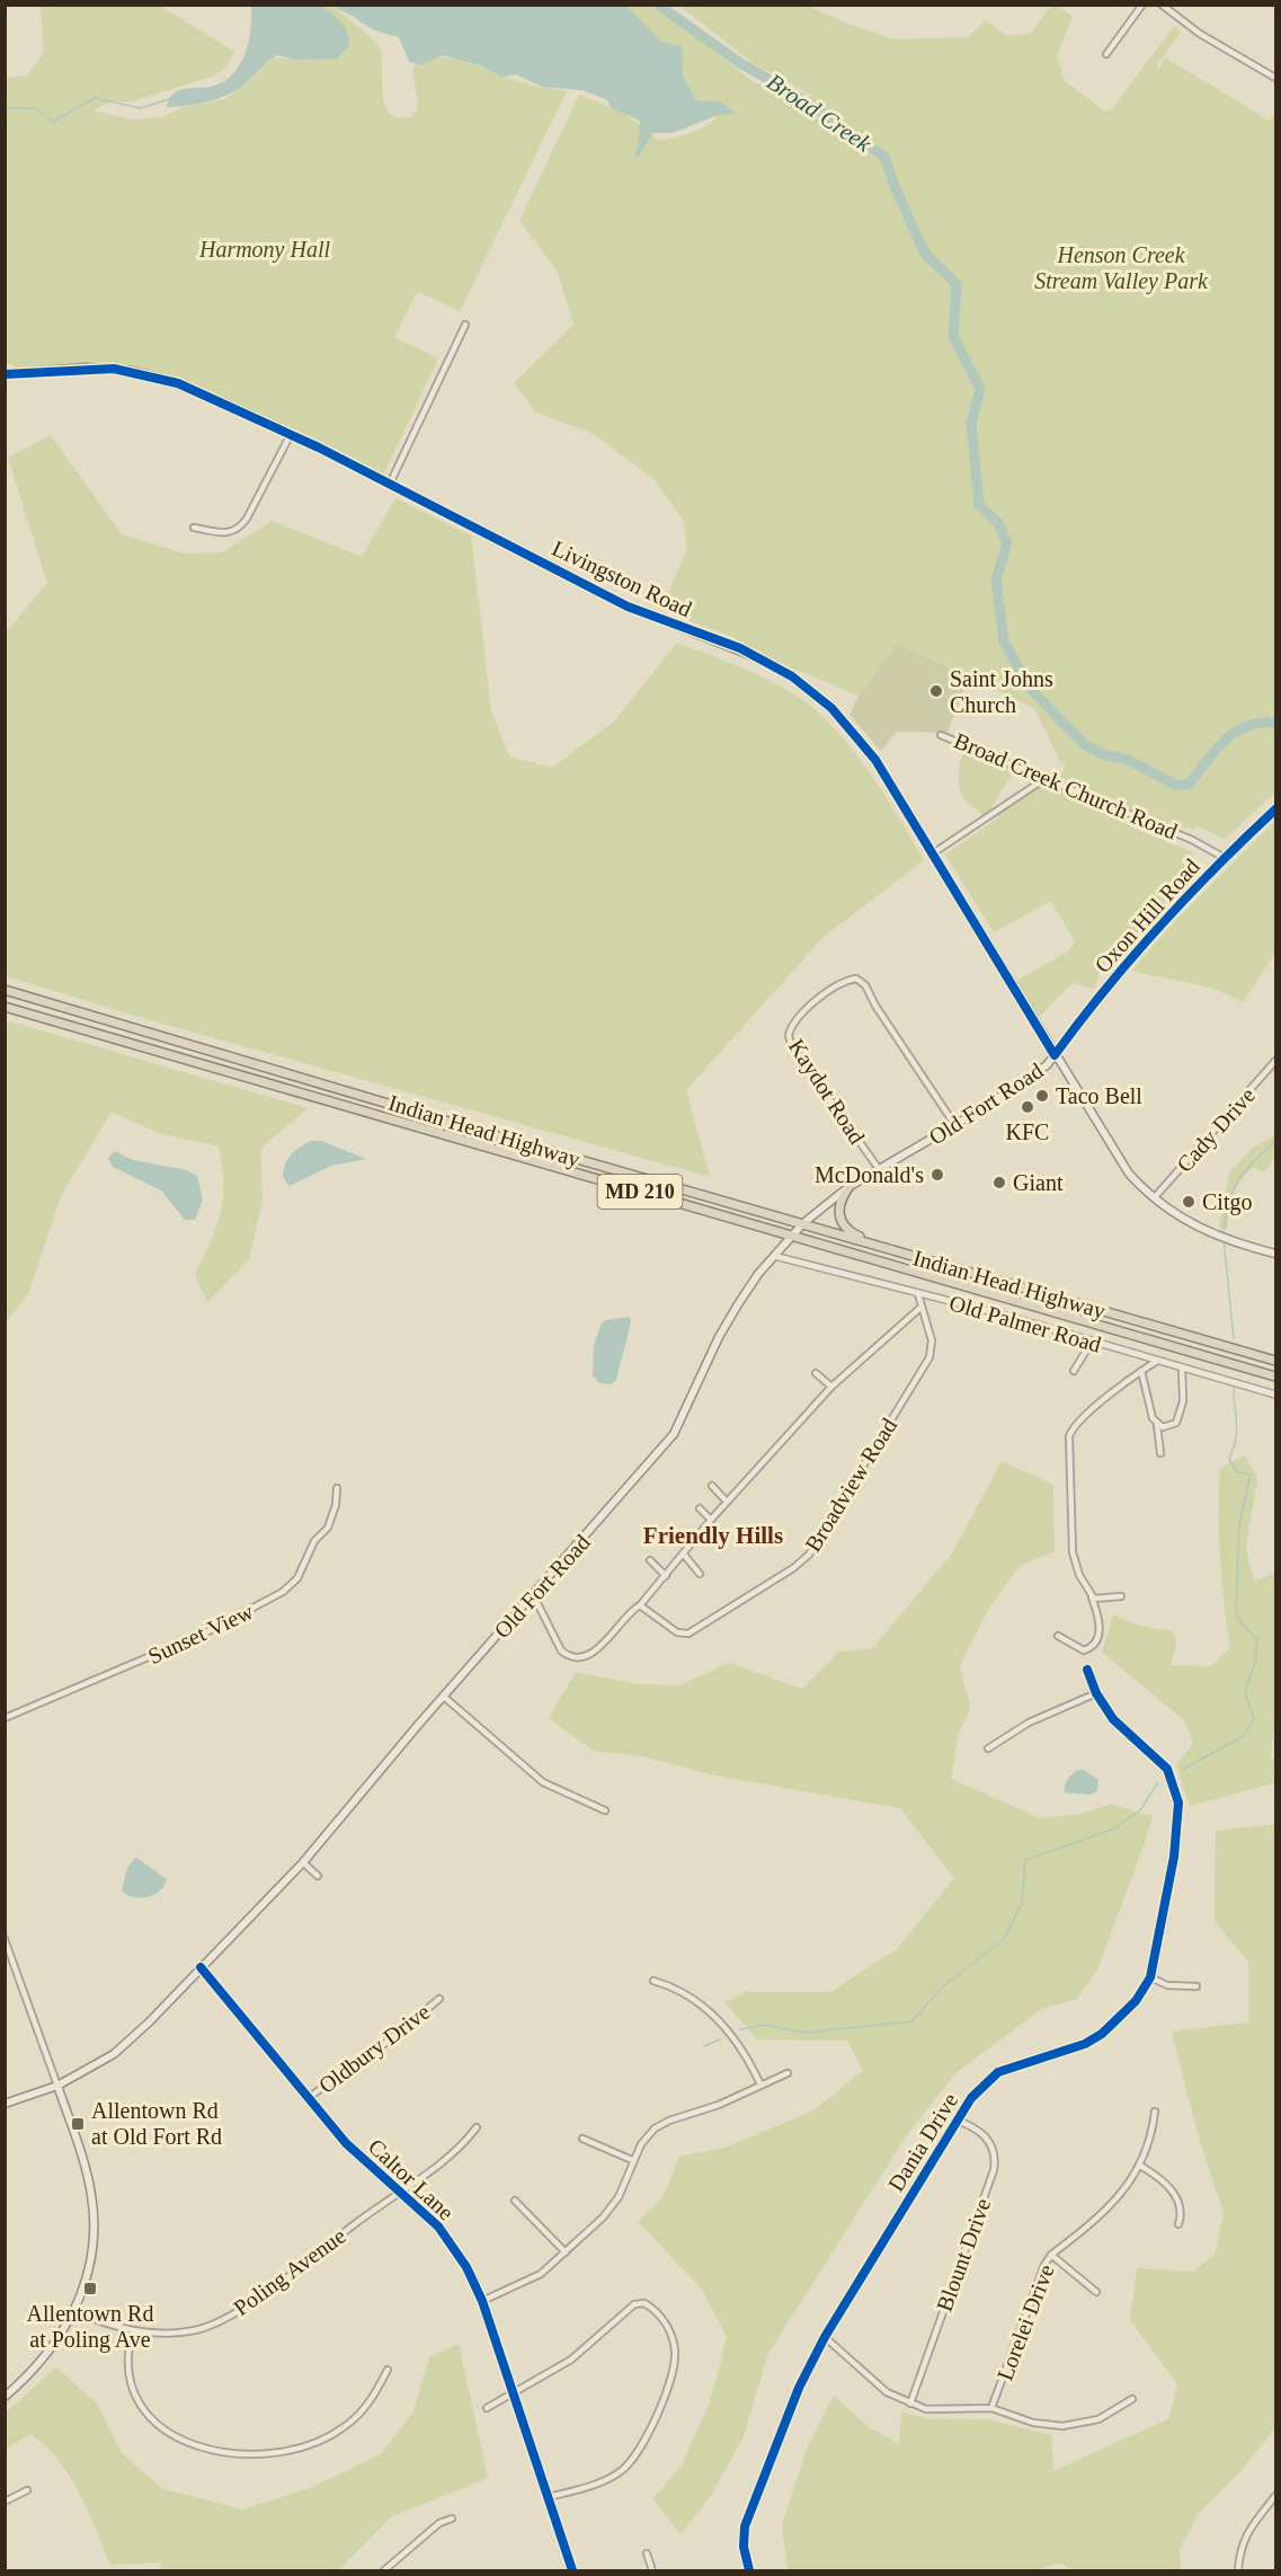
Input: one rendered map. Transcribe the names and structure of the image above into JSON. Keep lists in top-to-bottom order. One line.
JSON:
{"streets":{"highway":["Indian Head Highway","MD 210"],"main road":["Livingston Road","Oxon Hill Road","Old Fort Road"],"street":["Broad Creek Church Road","Kaydot Road","Cady Drive","Old Palmer Road","Broadview Road","Sunset View","Oldbury Drive","Dania Drive","Caltor Lane","Blount Drive","Poling Avenue","Lorelei Drive"]},"crossings":[["Livingston Road","Oxon Hill Road"],["Livingston Road","Old Fort Road"],["Livingston Road","Cady Drive"],["Broad Creek Church Road","Oxon Hill Road"],["Oxon Hill Road","Old Fort Road"],["Kaydot Road","Old Fort Road"],["Old Fort Road","Indian Head Highway"],["Old Fort Road","Old Palmer Road"],["Old Fort Road","Caltor Lane"],["Old Palmer Road","Broadview Road"],["Oldbury Drive","Caltor Lane"],["Dania Drive","Blount Drive"],["Caltor Lane","Poling Avenue"]],"districts":["Friendly Hills"],"water":["Broad Creek"],"parks":["Harmony Hall","Henson Creek Stream Valley Park"],"places":{"other":["Saint Johns Church","Taco Bell","KFC","McDonald's","Giant","Citgo"],"transit":["Allentown Rd at Old Fort Rd","Allentown Rd at Poling Ave"]}}
